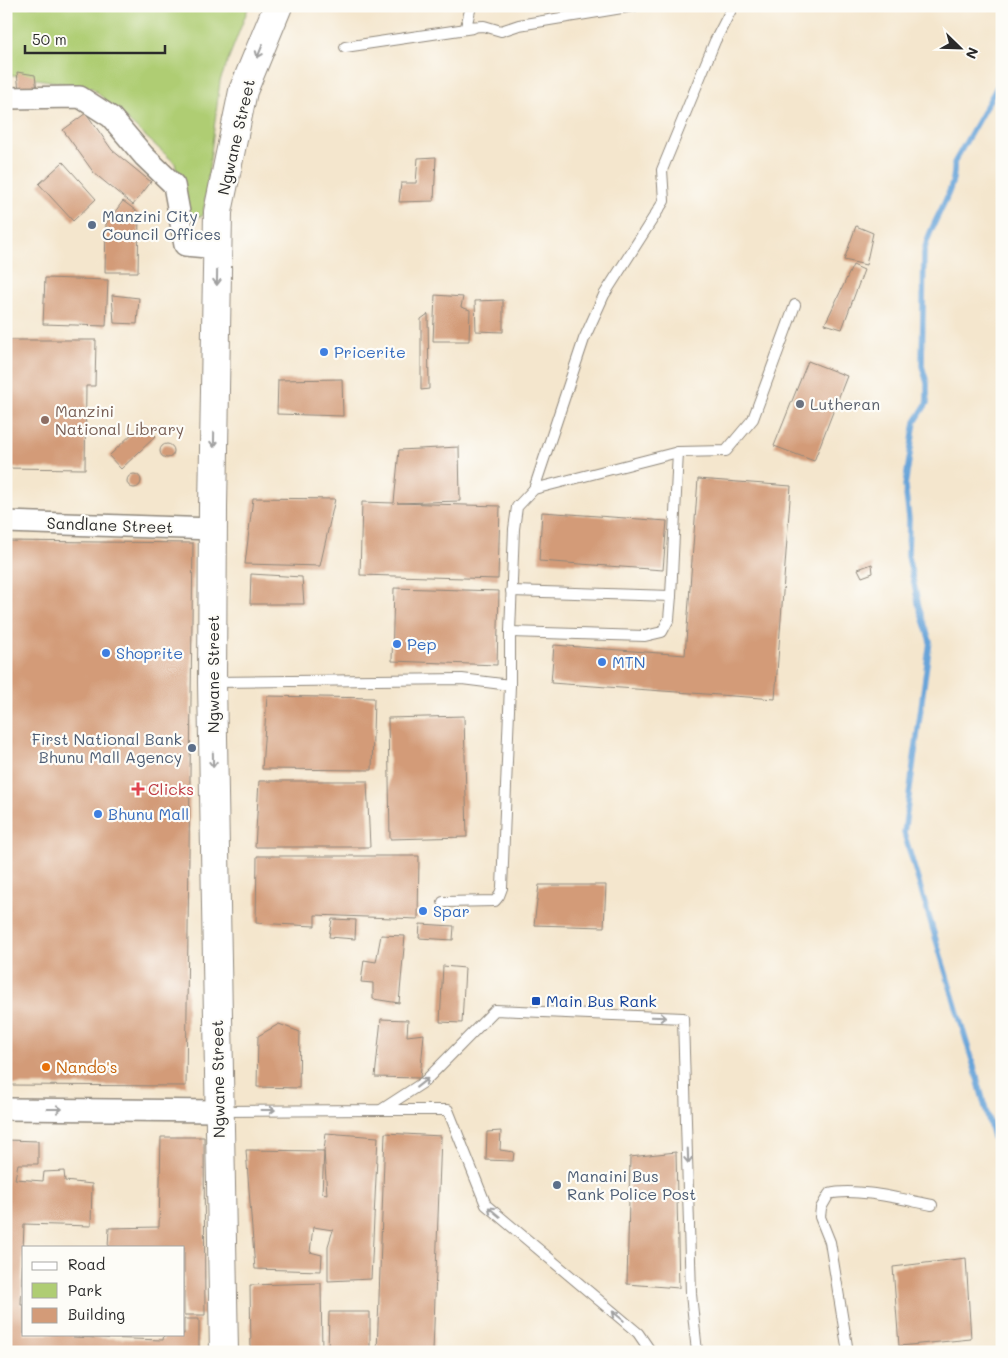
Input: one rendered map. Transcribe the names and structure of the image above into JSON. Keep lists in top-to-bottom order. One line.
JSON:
{"streets":{"main road":["Ngwane Street"],"street":["Sandlane Street"]},"crossings":[["Ngwane Street","Sandlane Street"]],"one_way":["Ngwane Street"],"places":{"other":["Manzini City Council Offices","Pricerite","Lutheran","Manzini National Library","Pep","Shoprite","MTN","First National Bank Bhunu Mall Agency","Bhunu Mall","Spar","Nando's","Manaini Bus Rank Police Post"],"health":["Clicks"],"transit":["Main Bus Rank"]},"legend":["Road","Park","Building"],"scale_bar":"50 m","north":"bottom right"}
